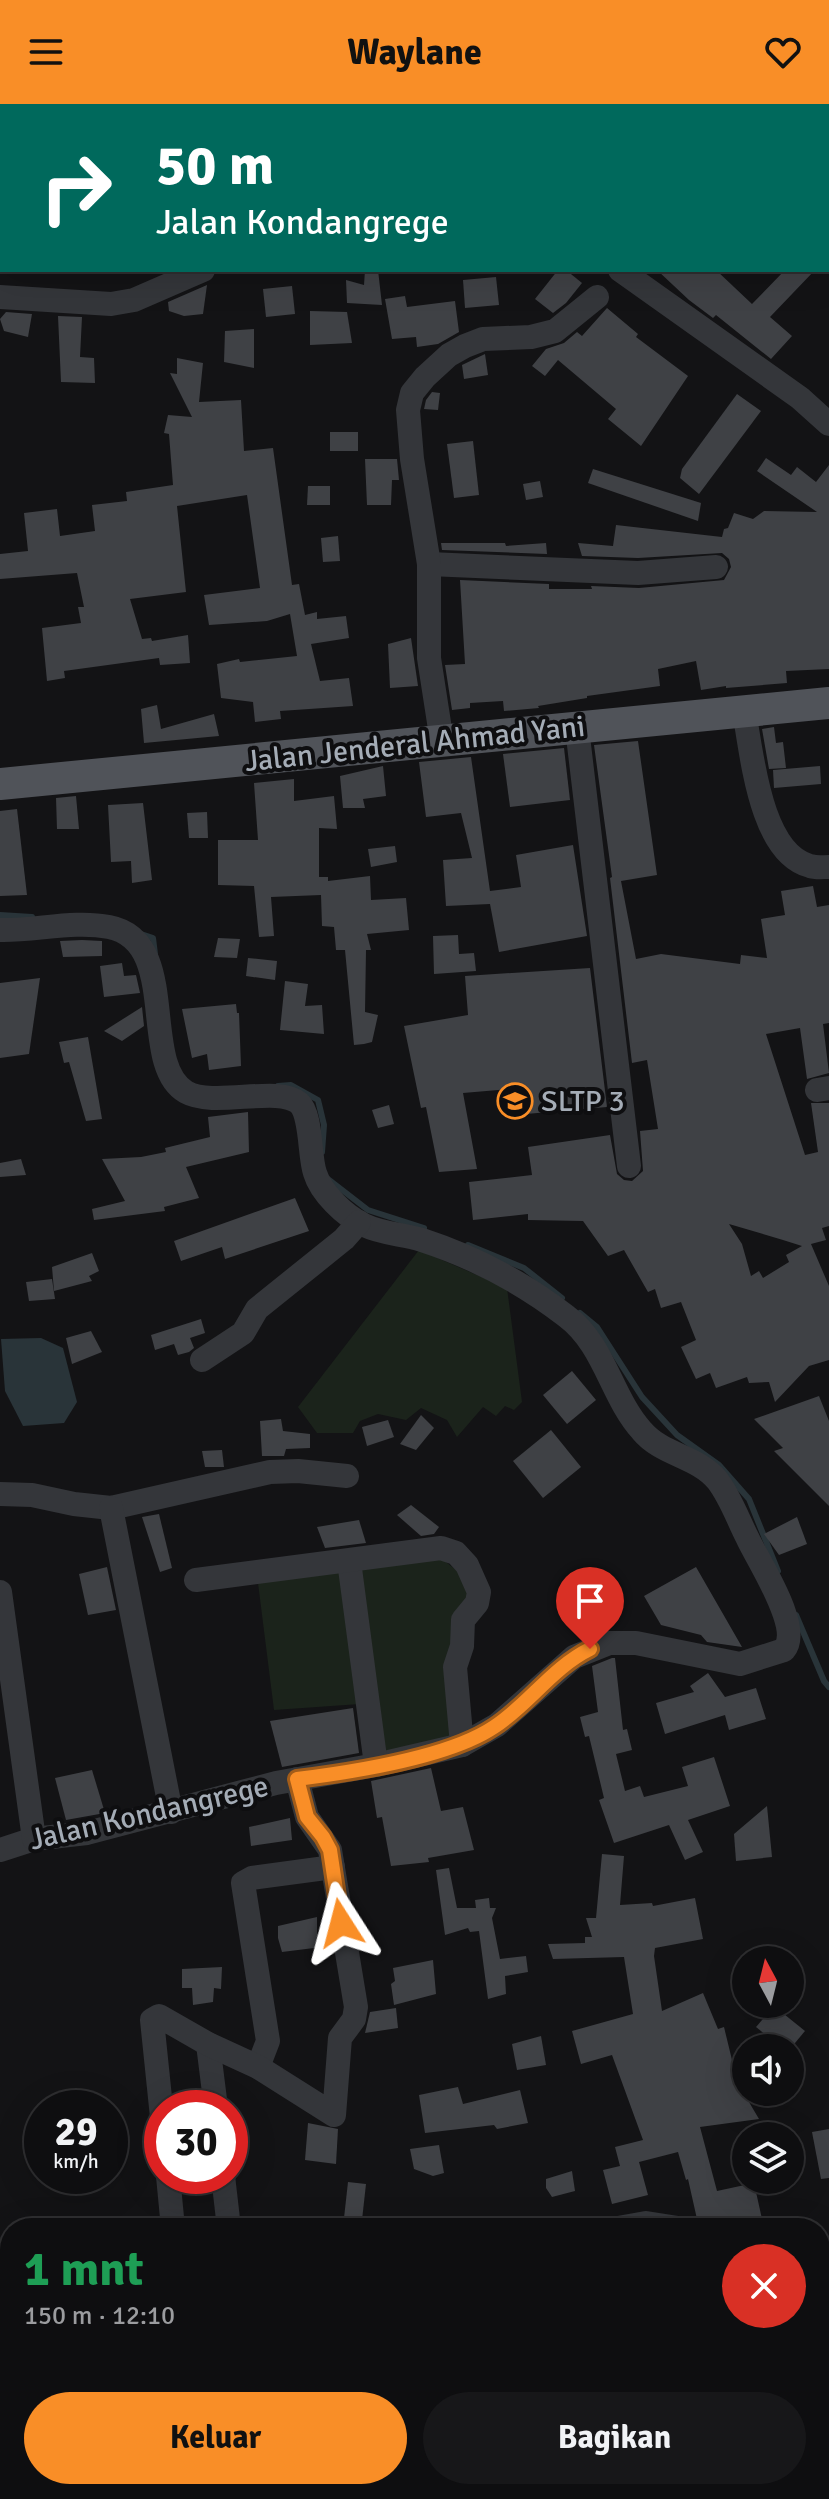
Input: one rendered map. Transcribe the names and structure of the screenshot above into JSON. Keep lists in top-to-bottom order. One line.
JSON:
{"streets":{"main road":["Jalan Jenderal Ahmad Yani"],"street":["Jalan Kondangrege"]},"places":{"school or university":["SLTP 3"]},"north":"top","page":{"header":"Waylane","turn":["50 m","Jalan Kondangrege"],"speed":"29 km/h","limit":"30","heading":["1 mnt","150 m · 12:10"],"buttons":["Keluar","Bagikan"]}}
